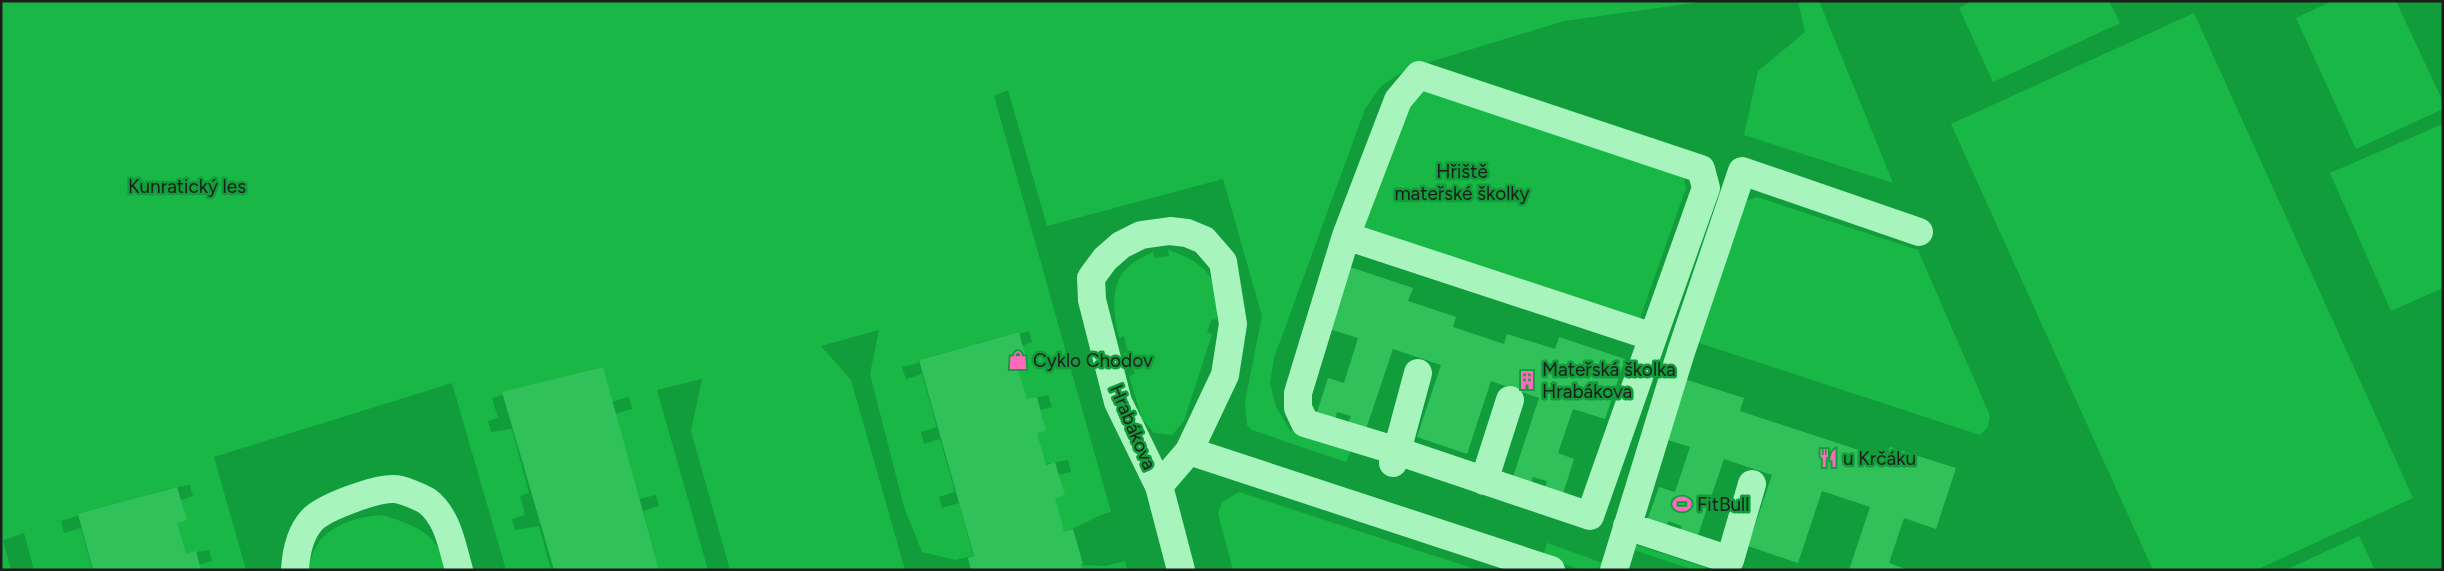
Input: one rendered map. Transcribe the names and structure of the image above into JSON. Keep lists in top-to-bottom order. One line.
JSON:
{"streets":{"street":["Hrabákova"]},"parks":["Hřiště mateřské školky","Kunratický les"],"places":{"shop":["Cyklo Chodov"],"building":["Mateřská školka Hrabákova"],"restaurant":["u Krčáku"],"sports":["FitBull"]}}
